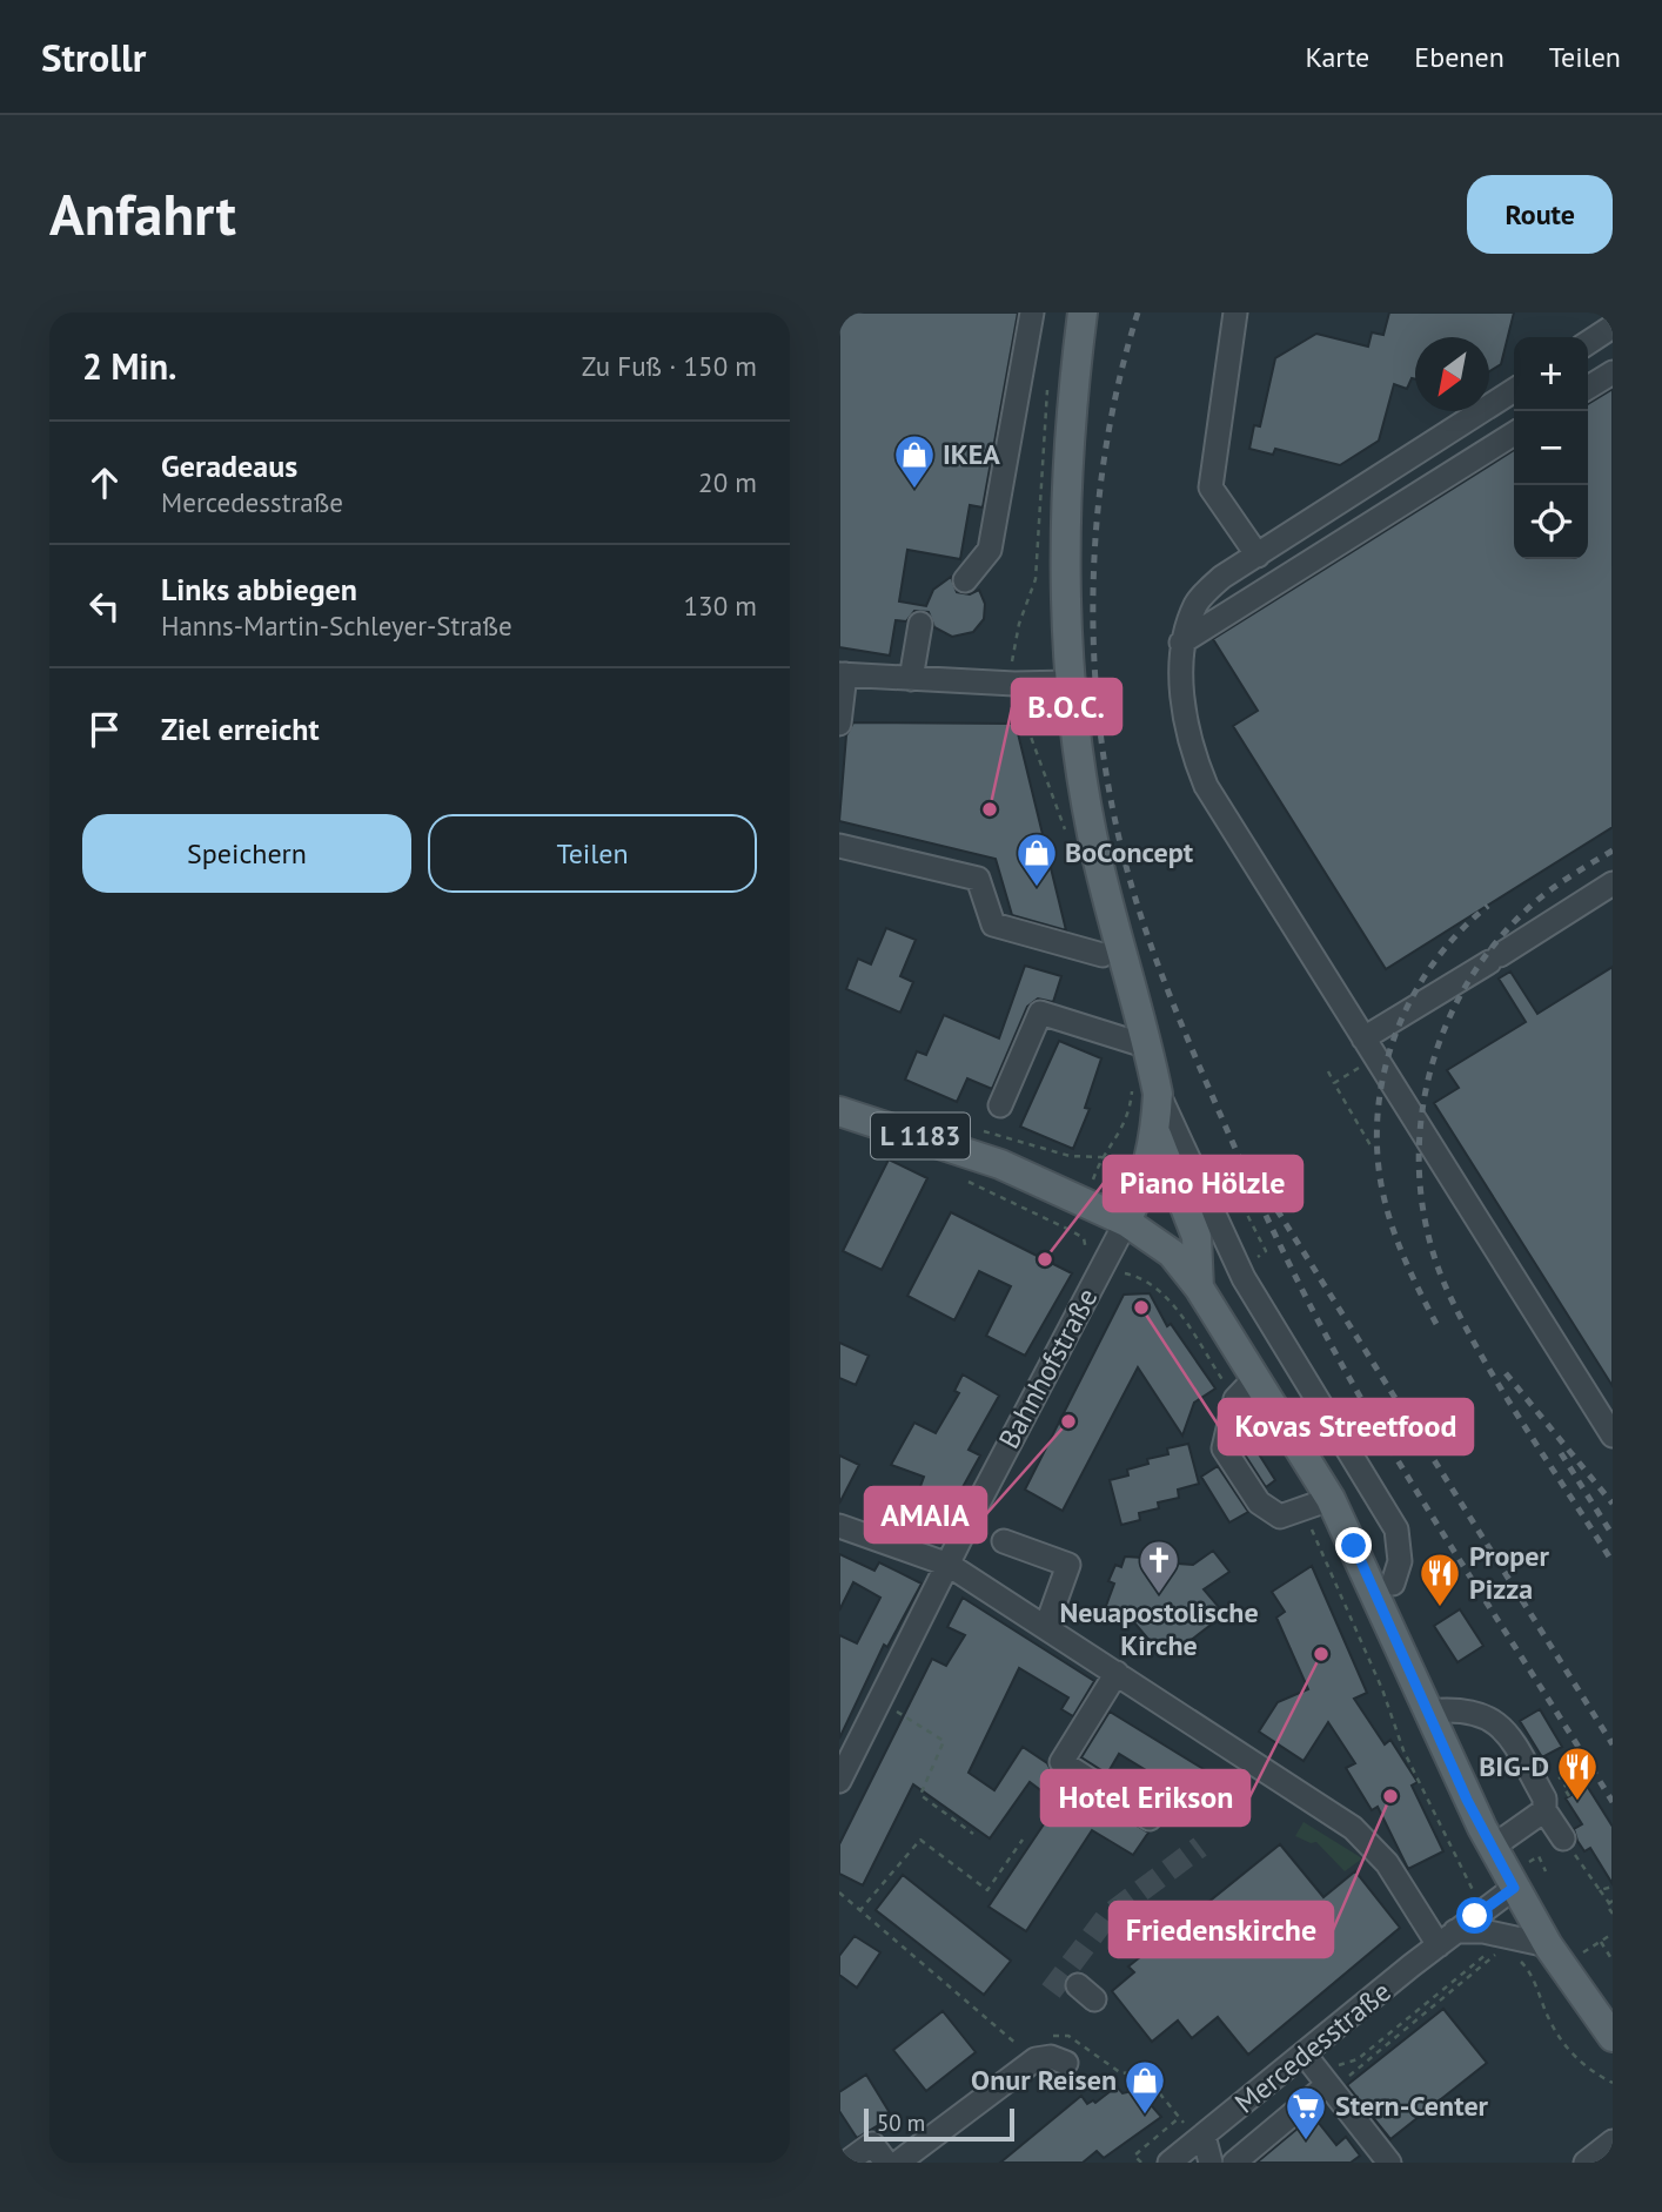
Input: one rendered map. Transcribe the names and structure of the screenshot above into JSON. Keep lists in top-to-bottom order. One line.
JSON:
{"streets":{"main road":["L 1183"],"street":["Bahnhofstraße","Mercedesstraße"]},"crossings":[["L 1183","Bahnhofstraße"],["L 1183","Mercedesstraße"]],"places":{"shop":["IKEA","BoConcept","Onur Reisen"],"other":["B.O.C.","Piano Hölzle","Kovas Streetfood","AMAIA","Hotel Erikson","Friedenskirche"],"church":["Neuapostolische Kirche"],"restaurant":["Proper Pizza","BIG-D"],"supermarket":["Stern-Center"]},"scale_bar":"50 m","north":"bottom left","page":{"header":"Strollr","nav":["Karte","Ebenen","Teilen"],"buttons":["Route",["Speichern","Teilen"]],"title":"Anfahrt","heading":["2 Min.","Zu Fuß · 150 m"],"map_buttons":["+","−"],"list":[["Geradeaus","Mercedesstraße","20 m"],["Links abbiegen","Hanns-Martin-Schleyer-Straße","130 m"],"Ziel erreicht"],"scale":"50 m"}}
